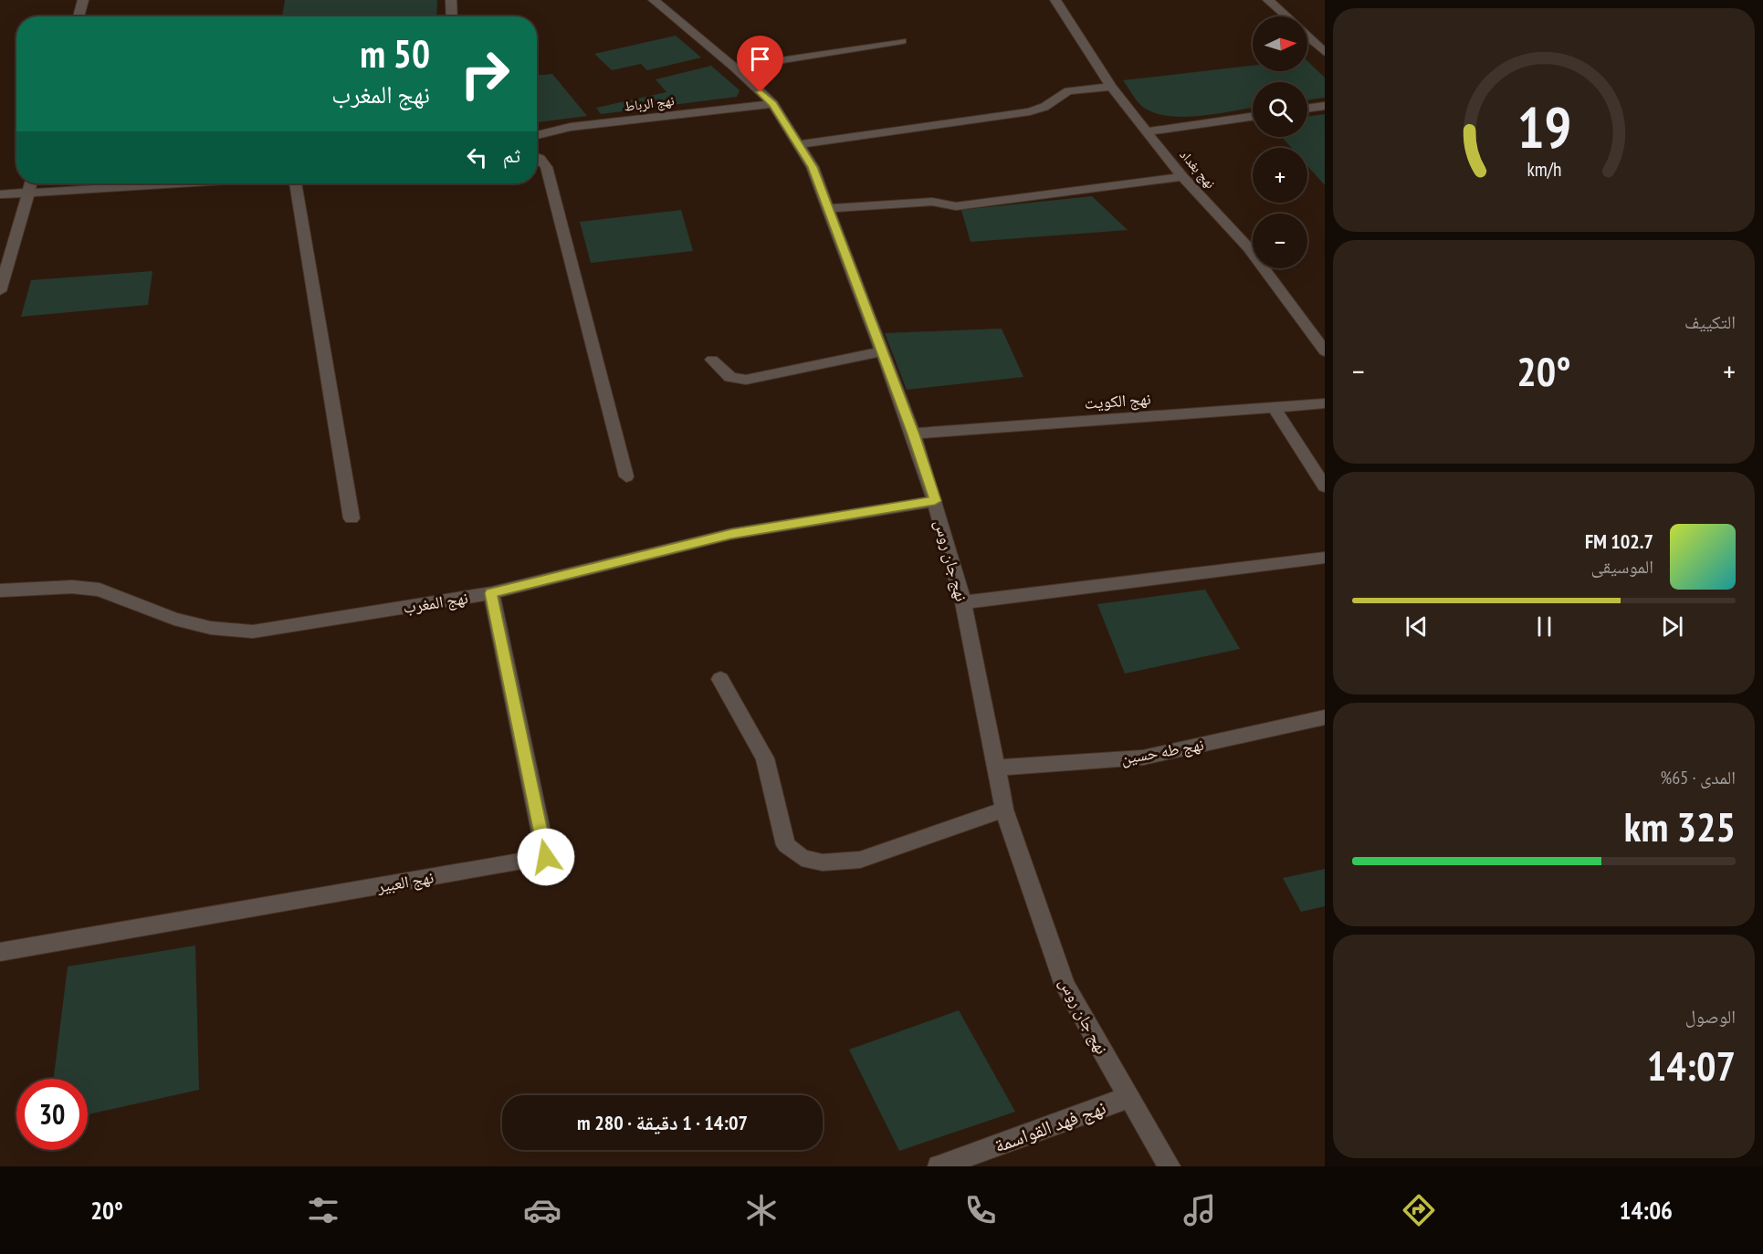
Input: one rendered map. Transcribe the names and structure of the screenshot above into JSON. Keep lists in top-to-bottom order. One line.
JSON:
{"streets":{"street":["نهج الرباط","نهج بغداد","نهج الكويت","نهج جان روس","نهج المغرب","نهج طه حسين","نهج العبير","نهج فهد القواسمة"]},"crossings":[["نهج الرباط","نهج جان روس"],["نهج الكويت","نهج جان روس"],["نهج جان روس","نهج المغرب"],["نهج جان روس","نهج طه حسين"],["نهج جان روس","نهج فهد القواسمة"],["نهج المغرب","نهج العبير"]],"north":"right","page":{"map_buttons":["+","−"],"turn":["50 m","نهج المغرب"],"then":"ثم","tile":["التكييف",["المدى · 65%","325 km"],["الوصول","14:07"]],"heat":["−","20°","+"],"song":["102.7 FM","الموسيقى"],"limit":"30","trip":"14:07 · 1 دقيقة · 280 m","tabs":["14:06","20°"],"gauge":["19","km/h"]}}
